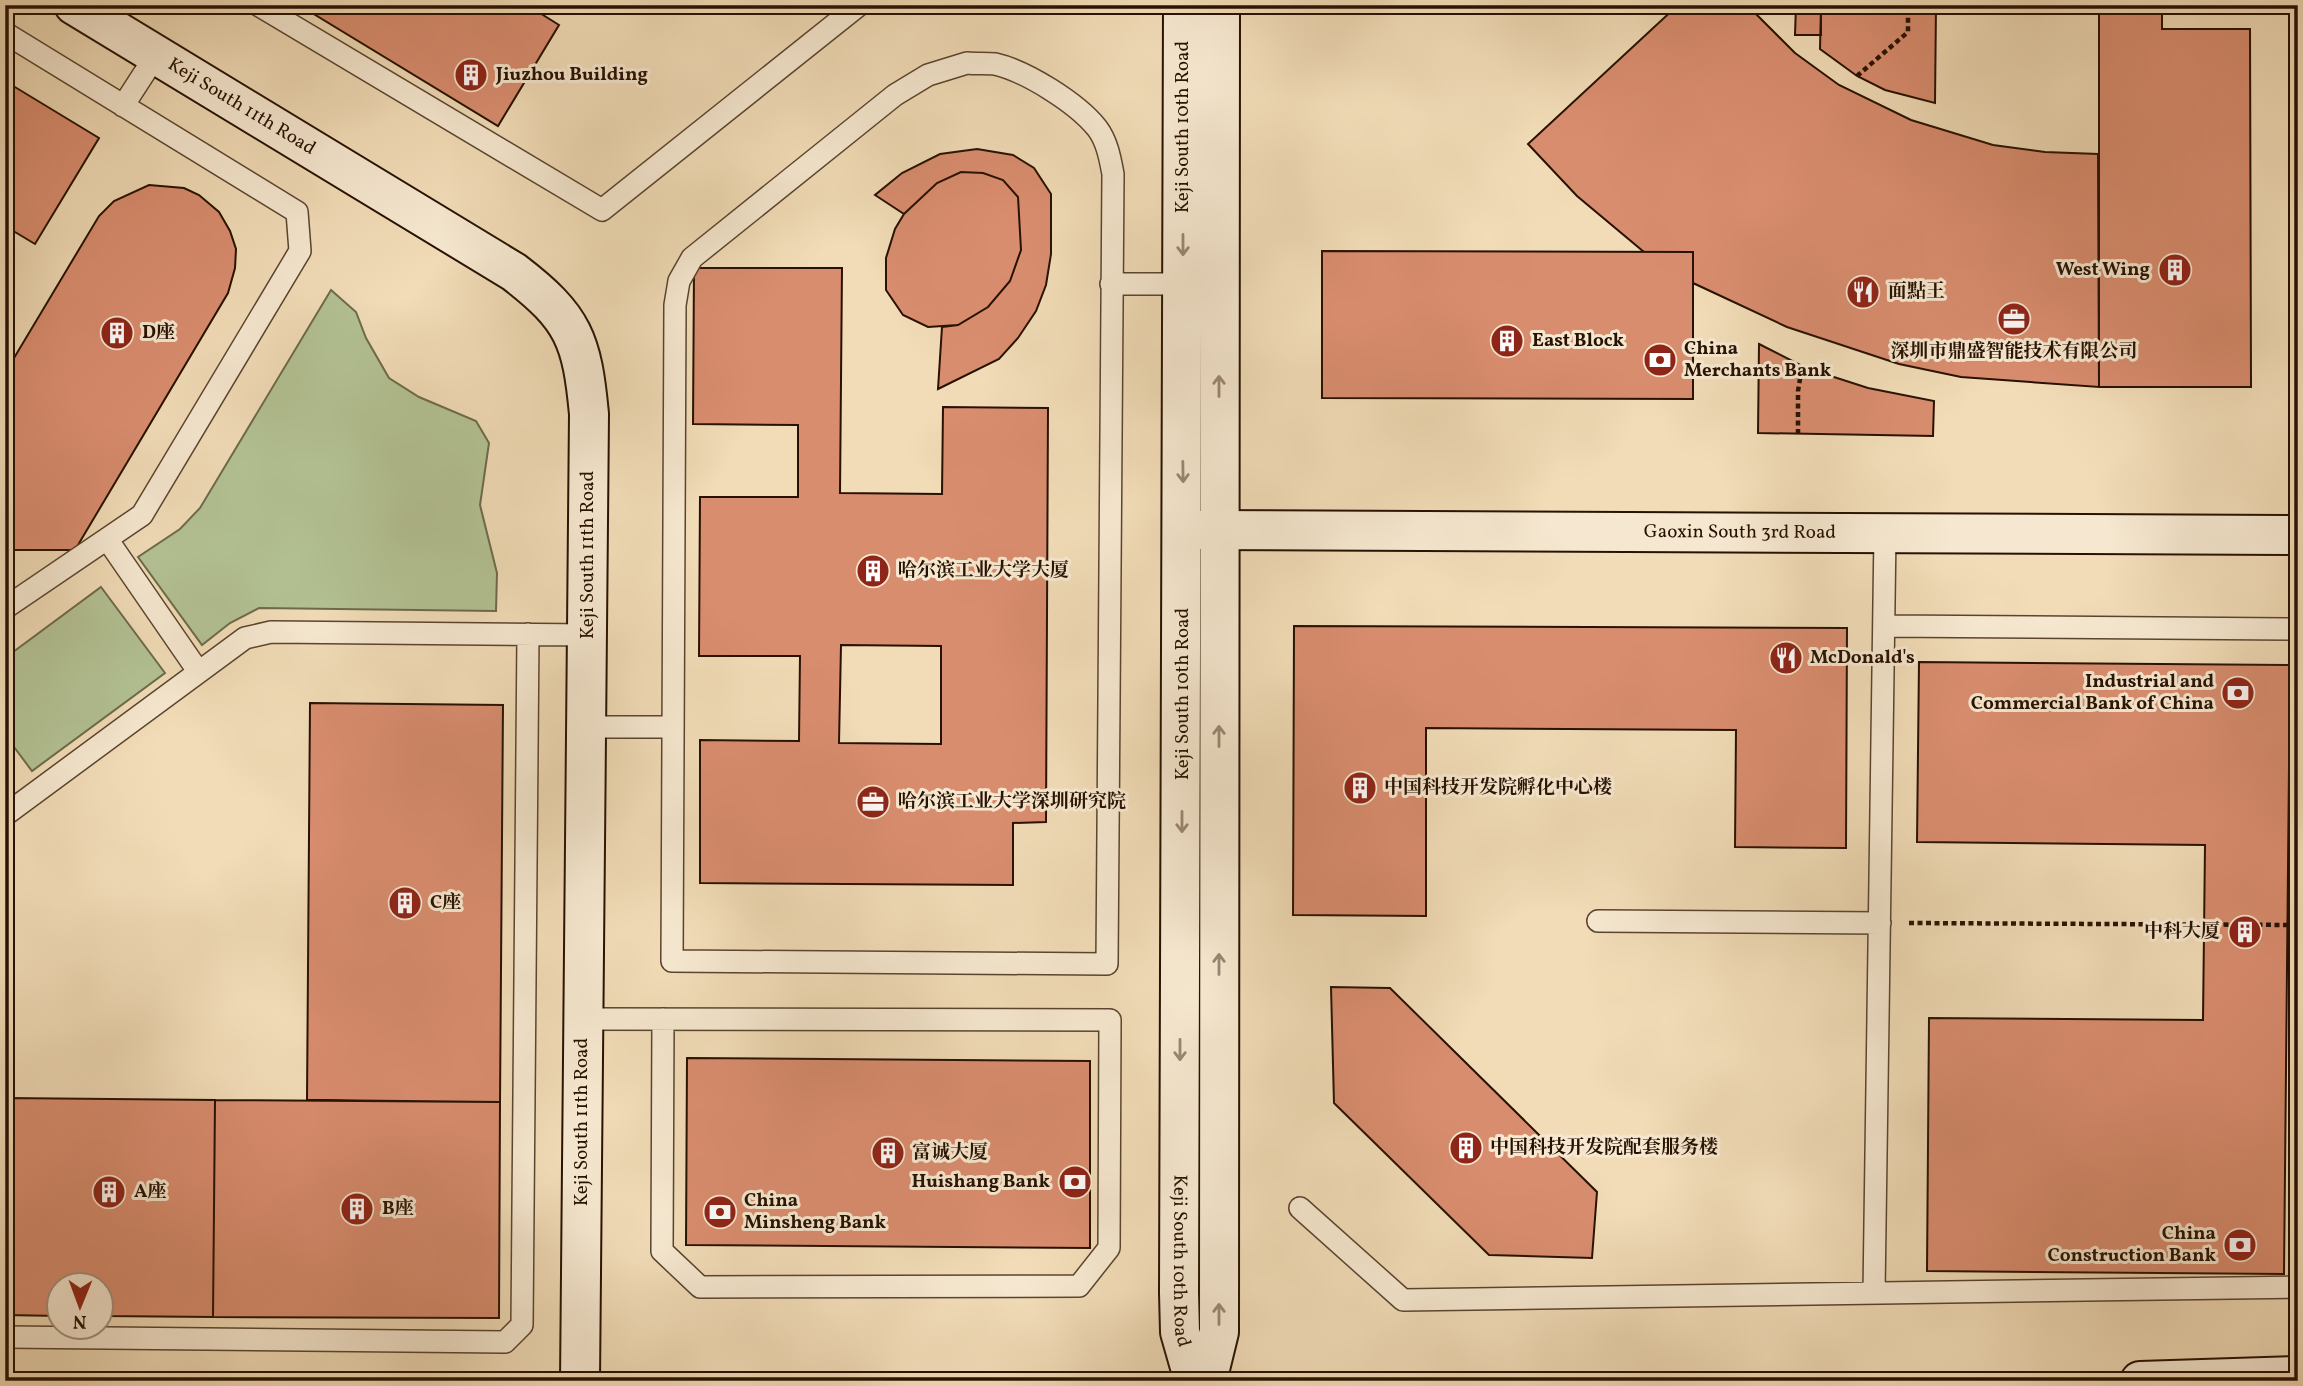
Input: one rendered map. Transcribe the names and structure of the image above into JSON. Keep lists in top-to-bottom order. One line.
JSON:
{"streets":{"street":["Keji South 11th Road","Keji South 10th Road","Gaoxin South 3rd Road"]},"crossings":[["Keji South 10th Road","Gaoxin South 3rd Road"]],"places":{"building":["Jiuzhou Building","West Wing","D座","East Block","哈尔滨工业大学大厦","中国科技开发院孵化中心楼","C座","中科大厦","中国科技开发院配套服务楼","富诚大厦","A座","B座"],"restaurant":["面點王","McDonald's"],"office":["深圳市鼎盛智能技术有限公司","哈尔滨工业大学深圳研究院"],"bank":["China Merchants Bank","Industrial and Commercial Bank of China","Huishang Bank","China Minsheng Bank","China Construction Bank"]},"north":"bottom"}
